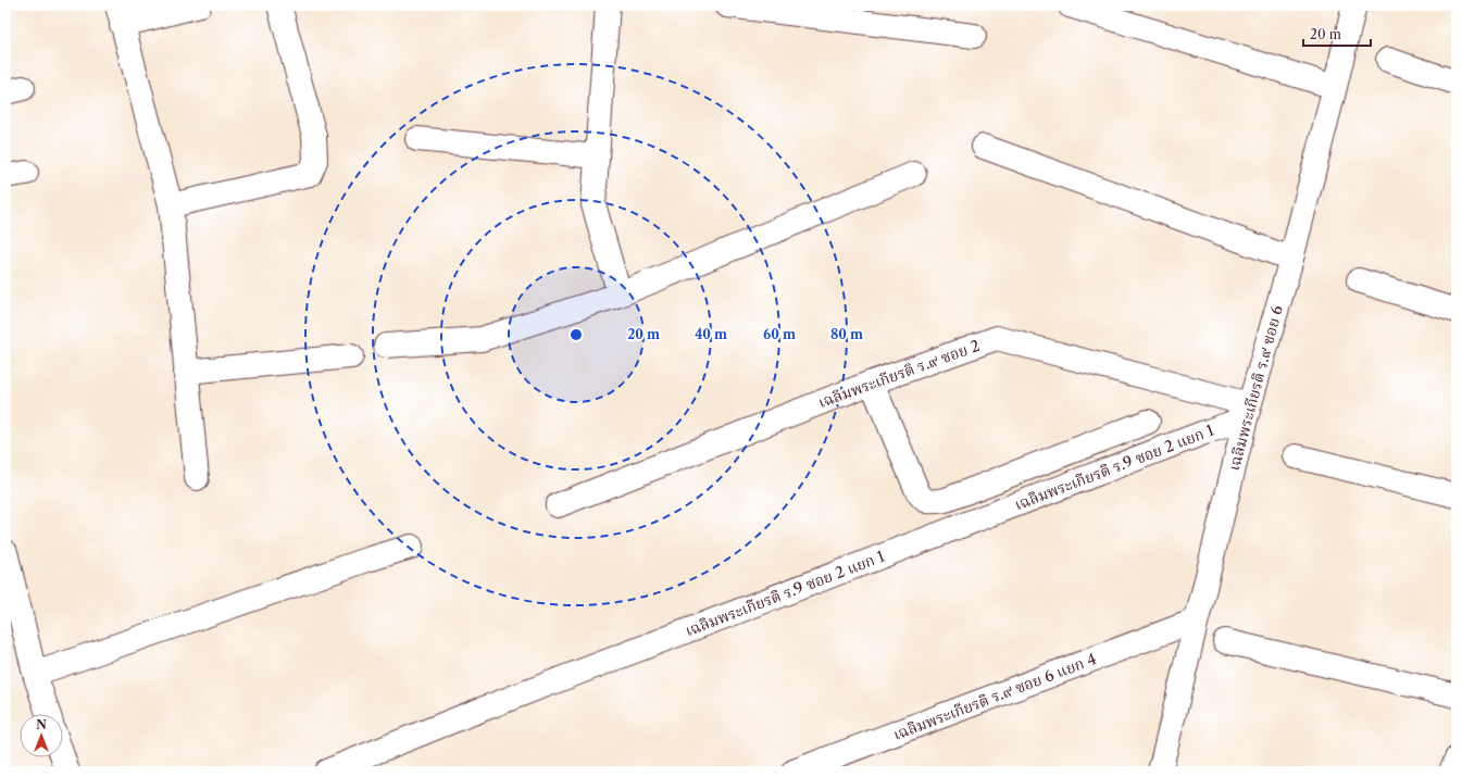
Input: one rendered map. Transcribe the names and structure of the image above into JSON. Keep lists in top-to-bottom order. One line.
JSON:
{"streets":{"street":["เฉลิมพระเกียรติ ร.๙ ซอย 2","เฉลิมพระเกียรติ ร.๙ ซอย 6","เฉลิมพระเกียรติ ร.9 ซอย 2 แยก 1","เฉลิมพระเกียรติ ร.๙ ซอย 6 แยก 4"]},"crossings":[["เฉลิมพระเกียรติ ร.๙ ซอย 2","เฉลิมพระเกียรติ ร.๙ ซอย 6"],["เฉลิมพระเกียรติ ร.๙ ซอย 2","เฉลิมพระเกียรติ ร.9 ซอย 2 แยก 1"],["เฉลิมพระเกียรติ ร.๙ ซอย 6","เฉลิมพระเกียรติ ร.9 ซอย 2 แยก 1"],["เฉลิมพระเกียรติ ร.๙ ซอย 6","เฉลิมพระเกียรติ ร.๙ ซอย 6 แยก 4"]],"scale_bar":"20 m","north":"top","rings":["20 m","40 m","60 m","80 m"]}
